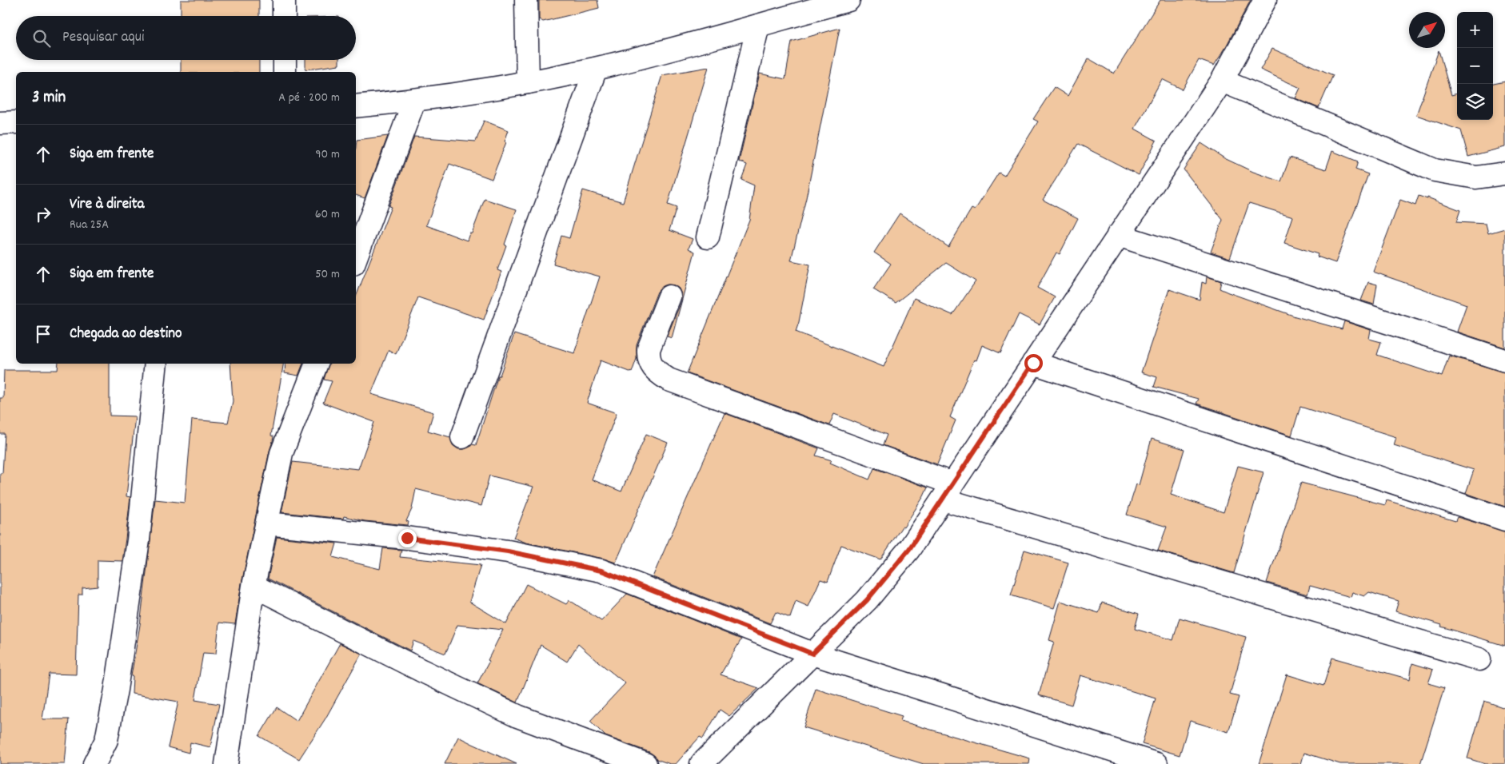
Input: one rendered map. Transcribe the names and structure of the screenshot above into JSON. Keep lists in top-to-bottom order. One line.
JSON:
{"north":"top right","page":{"map_buttons":["+","−"],"search":"Pesquisar aqui","heading":["3 min","A pé · 200 m"],"list":[["Siga em frente","90 m"],["Vire à direita","Rua 25A","60 m"],["Siga em frente","50 m"],"Chegada ao destino"]}}
